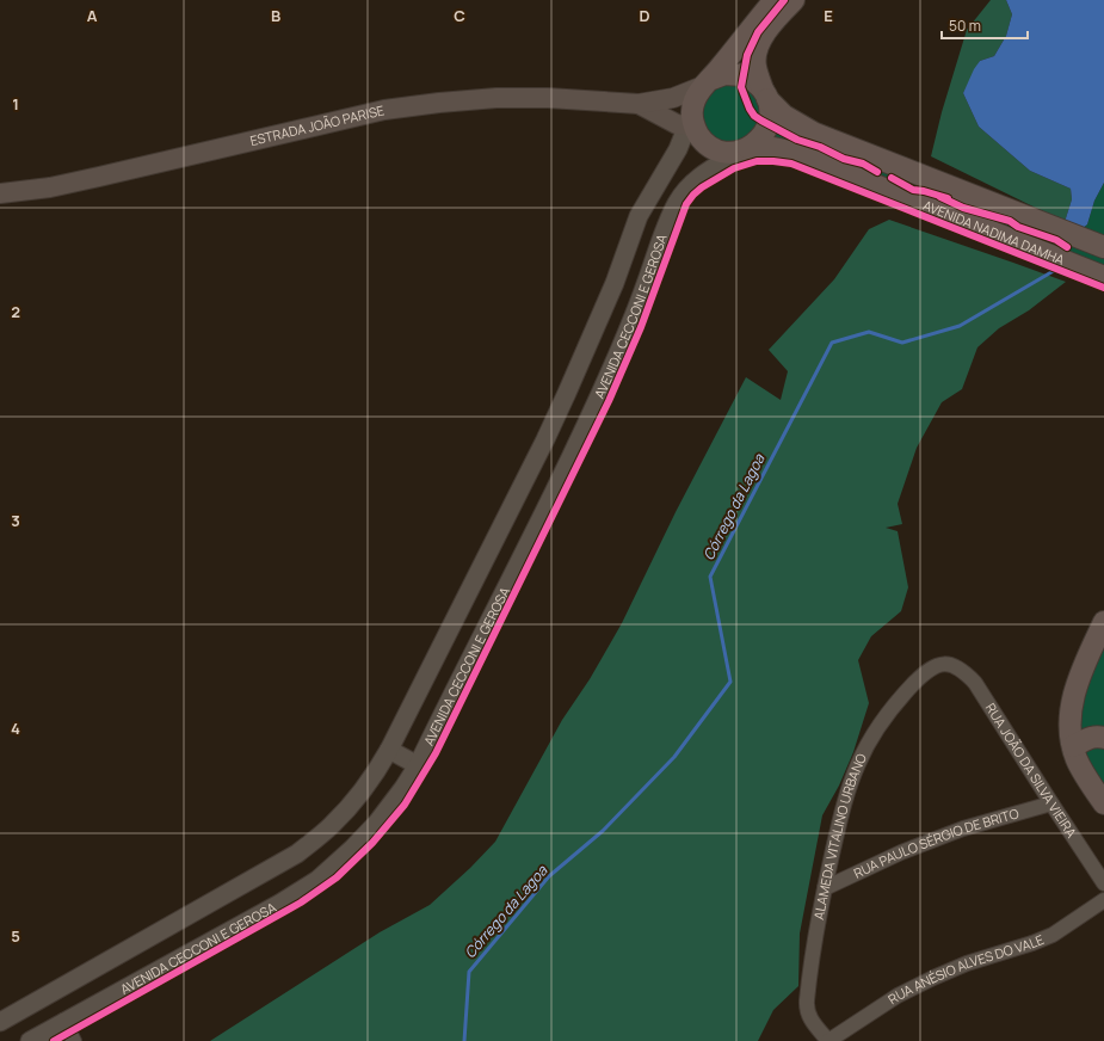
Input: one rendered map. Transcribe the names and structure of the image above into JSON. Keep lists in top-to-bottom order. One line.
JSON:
{"streets":{"main road":["ESTRADA JOÃO PARISE","AVENIDA NADIMA DAMHA"],"street":["AVENIDA CECCONI E GEROSA","RUA JOÃO DA SILVA VIEIRA","ALAMEDA VITALINO URBANO","RUA PAULO SÉRGIO DE BRITO","RUA ANÉSIO ALVES DO VALE"]},"crossings":[["ESTRADA JOÃO PARISE","AVENIDA NADIMA DAMHA"],["ESTRADA JOÃO PARISE","AVENIDA CECCONI E GEROSA"],["AVENIDA NADIMA DAMHA","AVENIDA CECCONI E GEROSA"],["RUA JOÃO DA SILVA VIEIRA","ALAMEDA VITALINO URBANO"],["RUA JOÃO DA SILVA VIEIRA","RUA PAULO SÉRGIO DE BRITO"],["ALAMEDA VITALINO URBANO","RUA PAULO SÉRGIO DE BRITO"],["ALAMEDA VITALINO URBANO","RUA ANÉSIO ALVES DO VALE"]],"water":["Córrego da Lagoa"],"scale_bar":"50 m","grid":{"columns":["A","B","C","D","E"],"rows":["1","2","3","4","5"]}}
